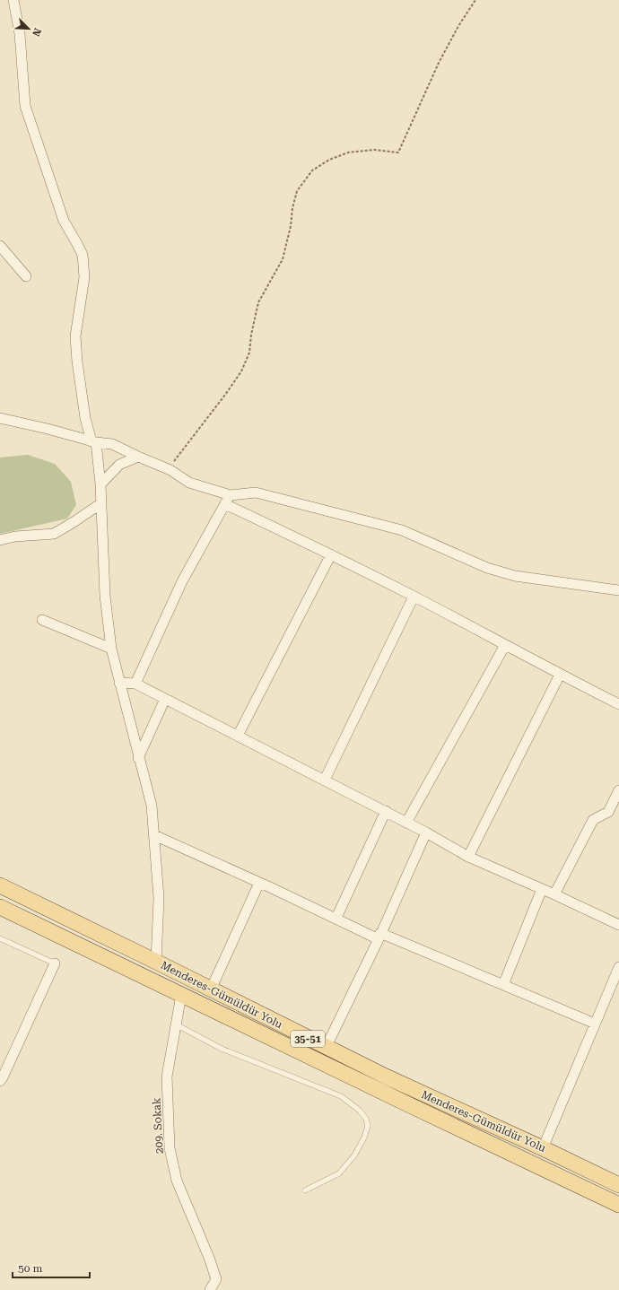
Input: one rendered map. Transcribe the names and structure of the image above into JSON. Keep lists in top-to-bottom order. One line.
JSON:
{"streets":{"main road":["Menderes-Gümüldür Yolu","35-51"],"street":["209. Sokak"]},"crossings":[["Menderes-Gümüldür Yolu","209. Sokak"]],"scale_bar":"50 m","north":"bottom right"}
